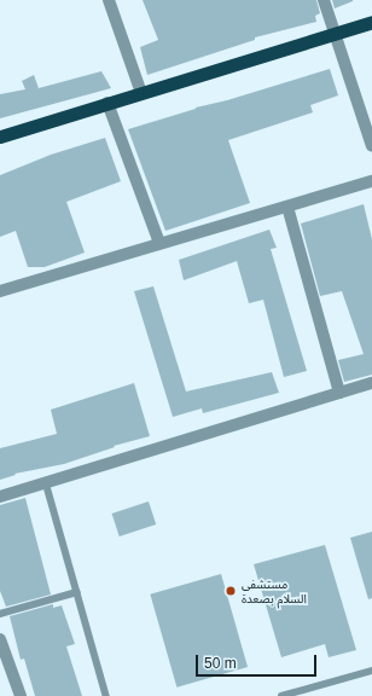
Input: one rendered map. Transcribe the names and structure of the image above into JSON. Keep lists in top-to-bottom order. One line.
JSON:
{"places":["مستشفى السلام بصعدة"],"scale_bar":"50 m"}
